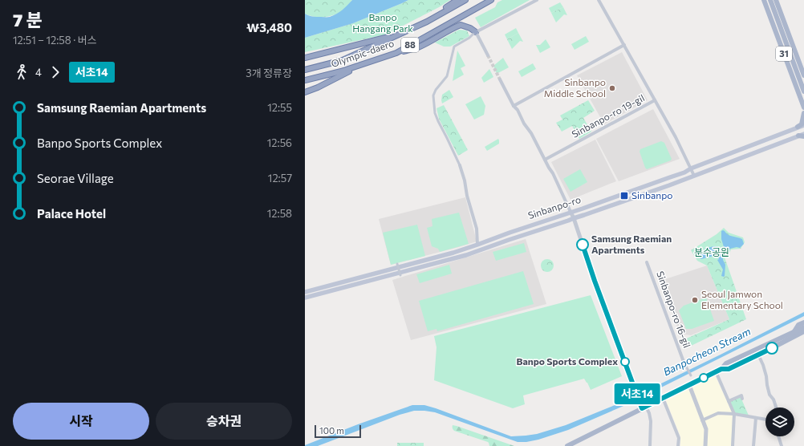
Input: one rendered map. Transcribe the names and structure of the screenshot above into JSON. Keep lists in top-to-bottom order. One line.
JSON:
{"streets":{"highway":["88","Olympic-daero"],"main road":["31","Sinbanpo-ro"],"street":["Sinbanpo-ro 19-gil","Sinbanpo-ro 16-gil"]},"crossings":[["Sinbanpo-ro 19-gil","Sinbanpo-ro"]],"water":["Banpocheon Stream"],"parks":["Banpo Hangang Park","분수공원"],"places":{"other":["Sinbanpo Middle School","Samsung Raemian Apartments","Seoul Jamwon Elementary School","Banpo Sports Complex"],"transit":["Sinbanpo"]},"lines":["bus line 서초14"],"scale_bar":"100 m","page":{"heading":["7 분","12:51 – 12:58 · 버스","₩3,480"],"on_map":"서초14","legs":["4","서초14","3개 정류장"],"list":[{"name":"Samsung Raemian Apartments","value":"12:55"},{"name":"Banpo Sports Complex","value":"12:56"},{"name":"Seorae Village","value":"12:57"},{"name":"Palace Hotel","value":"12:58"}],"buttons":["시작","승차권"],"scale":"100 m"}}
